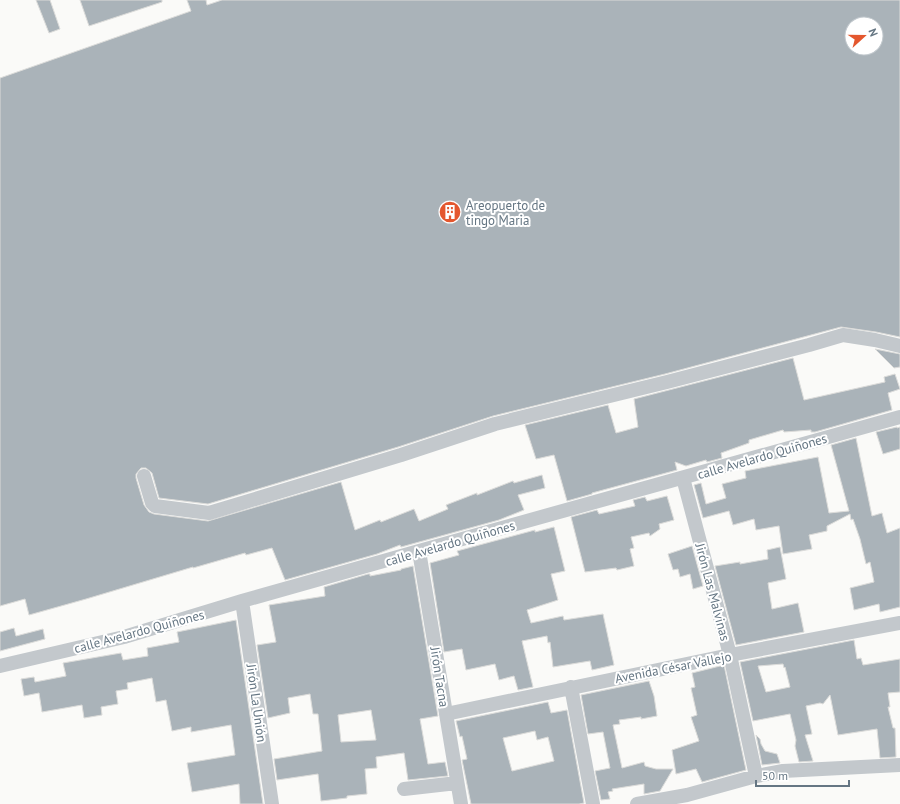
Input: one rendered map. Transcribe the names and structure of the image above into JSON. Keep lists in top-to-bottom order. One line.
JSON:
{"streets":{"street":["calle Avelardo Quiñones","Jirón Las Malvinas","Avenida César Vallejo","Jirón Tacna","Jirón La Unión"]},"crossings":[["calle Avelardo Quiñones","Jirón Las Malvinas"],["calle Avelardo Quiñones","Jirón Tacna"],["calle Avelardo Quiñones","Jirón La Unión"],["Jirón Las Malvinas","Avenida César Vallejo"],["Avenida César Vallejo","Jirón Tacna"]],"places":{"building":["Areopuerto de tingo Maria"]},"scale_bar":"50 m","north":"right"}
